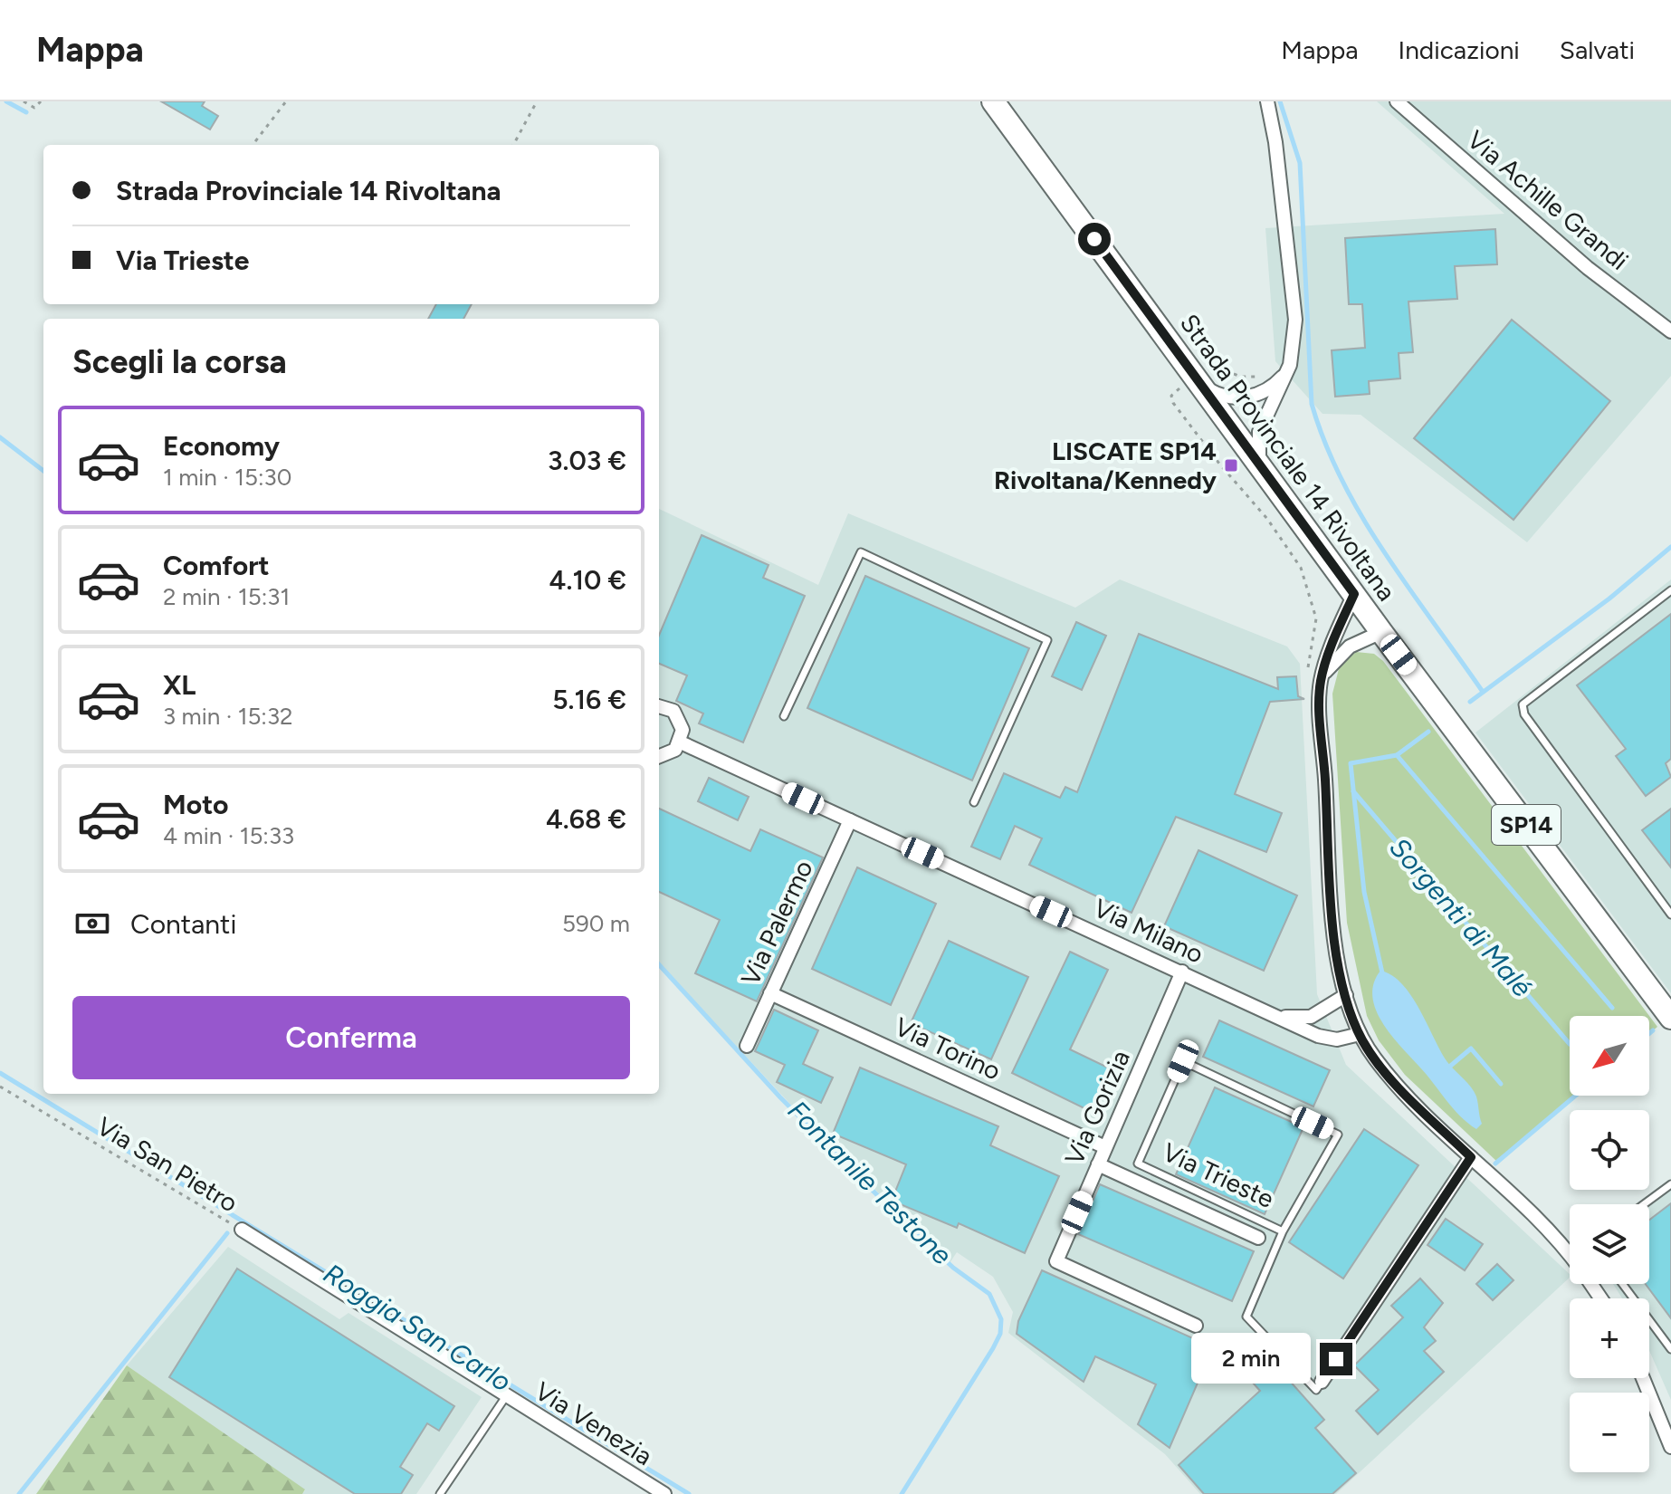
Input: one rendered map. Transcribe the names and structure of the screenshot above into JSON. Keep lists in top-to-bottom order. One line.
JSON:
{"streets":{"main road":["Strada Provinciale 14 Rivoltana","SP14"],"street":["Via Achille Grandi","Via Palermo","Via Milano","Via Torino","Via Gorizia","Via Trieste","Via Venezia"],"path":["Via San Pietro"]},"crossings":[["Via Palermo","Via Milano"],["Via Palermo","Via Torino"],["Via Milano","Via Gorizia"],["Via Torino","Via Gorizia"],["Via San Pietro","Via Venezia"]],"water":["Sorgenti di Malé","Fontanile Testone","Roggia San Carlo"],"places":{"transit":["LISCATE SP14 Rivoltana/Kennedy"]},"north":"bottom left","page":{"header":"Mappa","nav":["Mappa","Indicazioni","Salvati"],"banner":["Strada Provinciale 14 Rivoltana","Via Trieste"],"heading":"Scegli la corsa","list":[{"name":"Economy","note":"1 min · 15:30","value":"3.03 €"},{"name":"Comfort","note":"2 min · 15:31","value":"4.10 €"},{"name":"XL","note":"3 min · 15:32","value":"5.16 €"},{"name":"Moto","note":"4 min · 15:33","value":"4.68 €"}],"pay":["Contanti","590 m"],"buttons":"Conferma","map_buttons":["+","−"],"bubble":"2 min"}}
